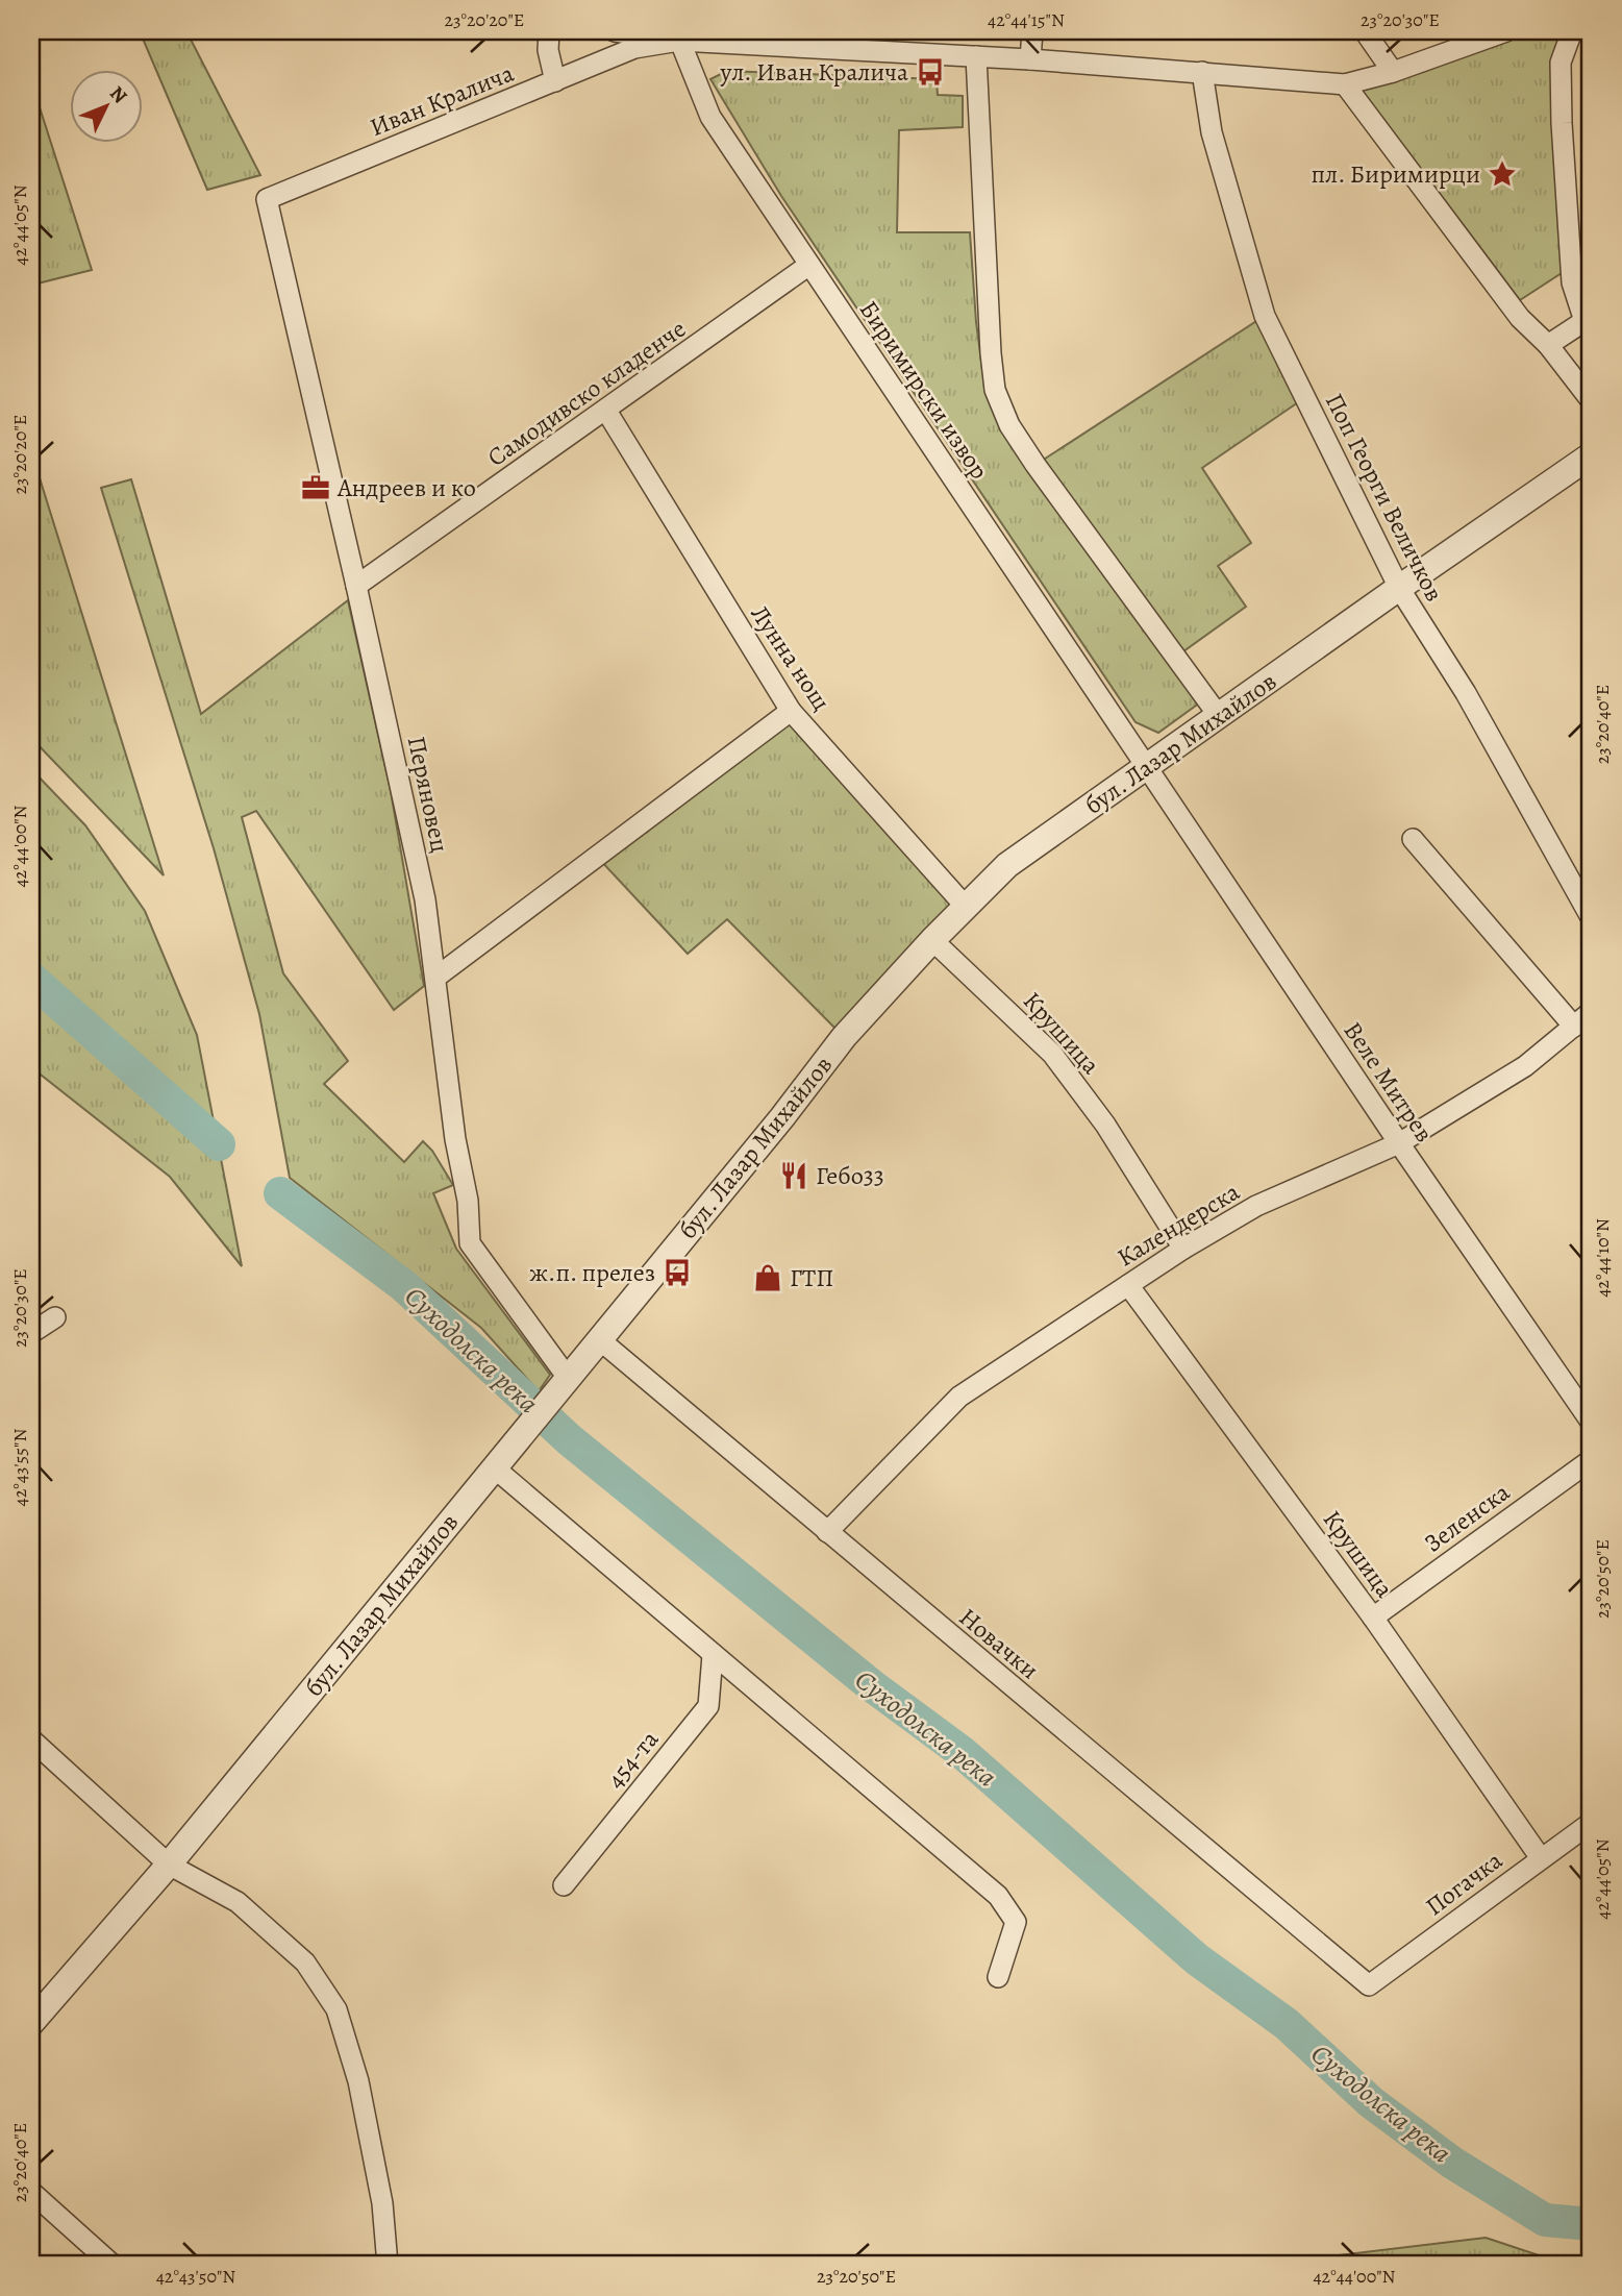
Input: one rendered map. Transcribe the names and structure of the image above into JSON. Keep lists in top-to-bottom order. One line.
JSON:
{"streets":{"street":["Иван Кралича","Биримирски извор","Самодивско кладенче","Поп Георги Величков","Лунна нощ","бул. Лазар Михайлов","Перяновец","Крушица","Веле Митрев","Календерска","Зеленска","Новачки","454-та","Погачка"]},"crossings":[["Иван Кралича","Биримирски извор"],["Иван Кралича","Поп Георги Величков"],["Иван Кралича","Перяновец"],["Биримирски извор","Самодивско кладенче"],["Биримирски извор","бул. Лазар Михайлов"],["Биримирски извор","Веле Митрев"],["Самодивско кладенче","Лунна нощ"],["Самодивско кладенче","Перяновец"],["Поп Георги Величков","бул. Лазар Михайлов"],["Лунна нощ","бул. Лазар Михайлов"],["бул. Лазар Михайлов","Перяновец"],["бул. Лазар Михайлов","Крушица"],["бул. Лазар Михайлов","Веле Митрев"],["бул. Лазар Михайлов","Новачки"],["Крушица","Календерска"],["Крушица","Зеленска"],["Крушица","Погачка"],["Веле Митрев","Календерска"],["Календерска","Новачки"],["Новачки","Погачка"]],"water":["Суходолска река"],"places":{"bus stop":["ул. Иван Кралича","ж.п. прелез"],"place":["пл. Биримирци"],"office":["Андреев и ко"],"restaurant":["Гебо33"],"shop":["ГТП"]},"north":"top right","coordinates":["23°20'20\"E","42°44'15\"N","23°20'30\"E","42°44'05\"N","23°20'40\"E","42°44'00\"N","42°44'10\"N","42°43'55\"N","23°20'50\"E","42°43'50\"N"]}
